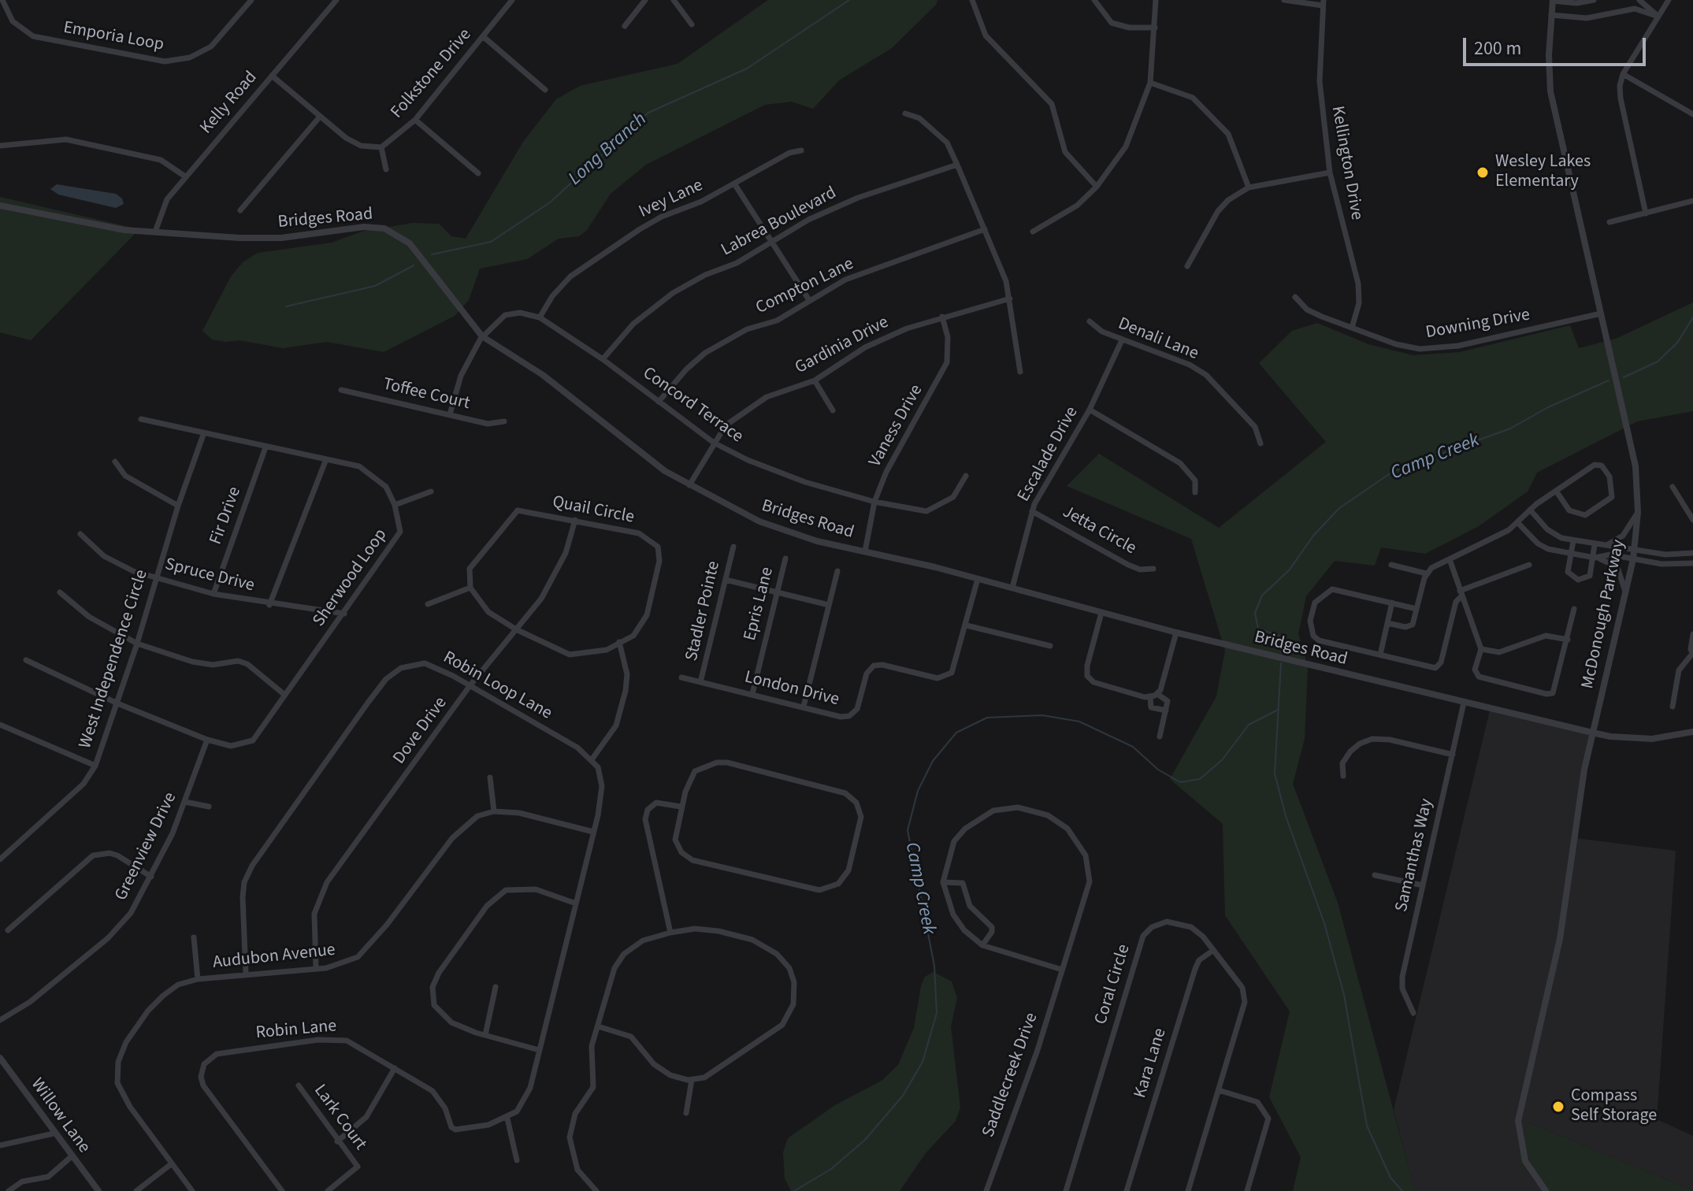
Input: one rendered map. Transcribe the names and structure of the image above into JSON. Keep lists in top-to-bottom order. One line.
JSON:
{"streets":{"street":["Emporia Loop","Folkstone Drive","Kelly Road","Kellington Drive","Ivey Lane","Bridges Road","Labrea Boulevard","Compton Lane","Downing Drive","Denali Lane","Gardinia Drive","Toffee Court","Concord Terrace","Vaness Drive","Escalade Drive","Quail Circle","Fir Drive","Jetta Circle","Spruce Drive","Sherwood Loop","Epris Lane","Stadler Pointe","McDonough Parkway","West Independence Circle","Robin Loop Lane","London Drive","Dove Drive","Greenview Drive","Samanthas Way","Audubon Avenue","Coral Circle","Robin Lane","Kara Lane","Saddlecreek Drive","Willow Lane","Lark Court"]},"crossings":[["Kelly Road","Bridges Road"],["Kellington Drive","Downing Drive"],["Ivey Lane","Concord Terrace"],["Bridges Road","Gardinia Drive"],["Bridges Road","Concord Terrace"],["Bridges Road","Vaness Drive"],["Bridges Road","Escalade Drive"],["Bridges Road","McDonough Parkway"],["Bridges Road","London Drive"],["Bridges Road","Samanthas Way"],["Labrea Boulevard","Concord Terrace"],["Compton Lane","Concord Terrace"],["Downing Drive","McDonough Parkway"],["Denali Lane","Escalade Drive"],["Gardinia Drive","Concord Terrace"],["Gardinia Drive","Vaness Drive"],["Toffee Court","Concord Terrace"],["Concord Terrace","Vaness Drive"],["Escalade Drive","Jetta Circle"],["Quail Circle","Dove Drive"],["Fir Drive","Spruce Drive"],["Fir Drive","Sherwood Loop"],["Spruce Drive","Sherwood Loop"],["Spruce Drive","West Independence Circle"],["Sherwood Loop","West Independence Circle"],["Sherwood Loop","Greenview Drive"],["Epris Lane","London Drive"],["Stadler Pointe","London Drive"],["Robin Loop Lane","Dove Drive"],["Robin Loop Lane","Audubon Avenue"],["Dove Drive","Audubon Avenue"],["Coral Circle","Kara Lane"]],"water":["Long Branch","Camp Creek"],"places":["Wesley Lakes Elementary","Compass Self Storage"],"scale_bar":"200 m"}
